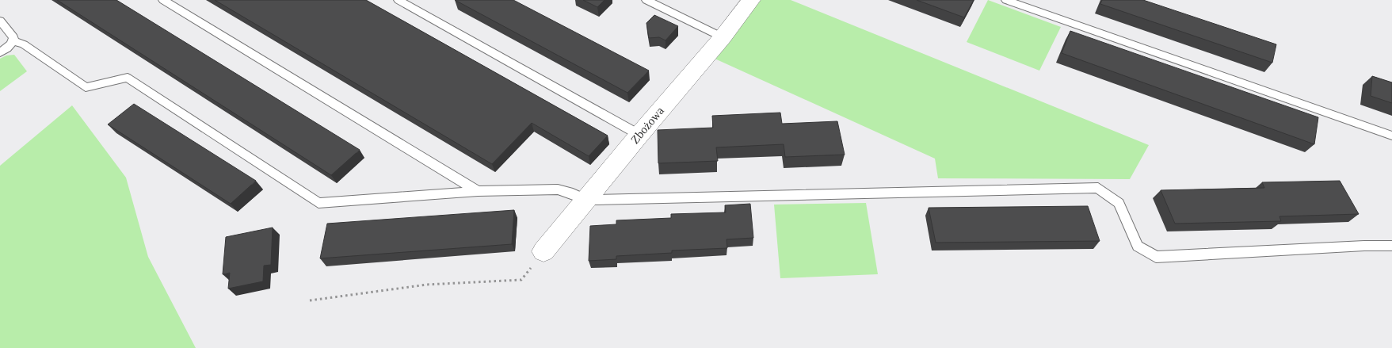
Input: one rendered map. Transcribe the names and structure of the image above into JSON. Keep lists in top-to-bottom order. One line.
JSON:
{"streets":{"street":["Zbożowa"]}}
